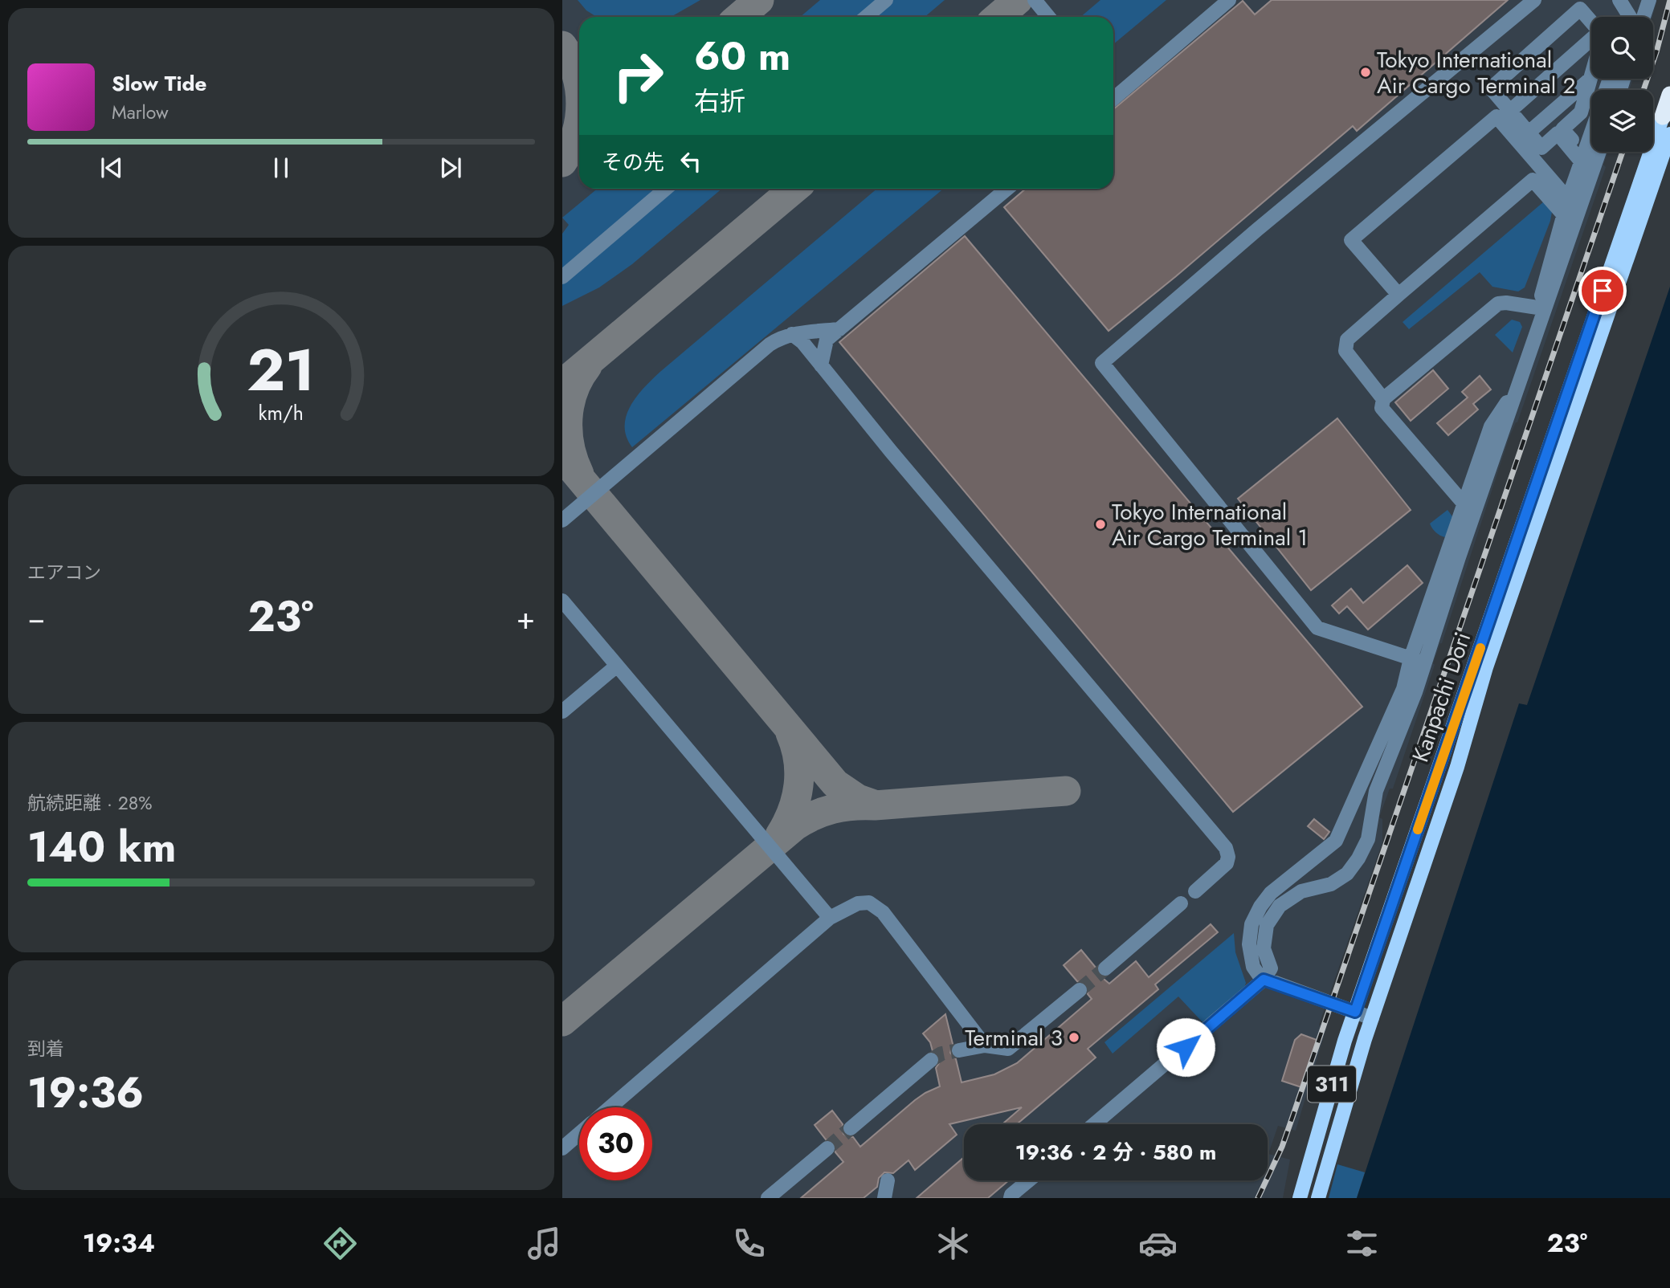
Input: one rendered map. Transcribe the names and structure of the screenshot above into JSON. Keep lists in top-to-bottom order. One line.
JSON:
{"streets":{"main road":["Kanpachi Dori","311"]},"places":["Tokyo International Air Cargo Terminal 2","Tokyo International Air Cargo Terminal 1","Terminal 3"],"page":{"turn":["60 m","右折"],"song":["Slow Tide","Marlow"],"then":"その先","tile":["エアコン",["航続距離 · 28%","140 km"],["到着","19:36"]],"heat":["−","23°","+"],"limit":"30","trip":"19:36 · 2 分 · 580 m","tabs":["19:34","23°"],"gauge":["21","km/h"]}}
